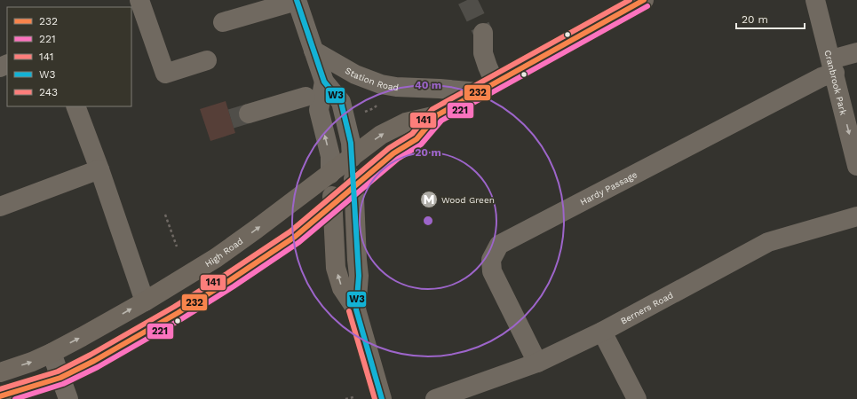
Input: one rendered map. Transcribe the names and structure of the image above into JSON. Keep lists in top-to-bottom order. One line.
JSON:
{"streets":{"main road":["High Road"],"street":["Station Road","Cranbrook Park","Hardy Passage","Berners Road"]},"crossings":[["Station Road","High Road"],["Cranbrook Park","Hardy Passage"],["Hardy Passage","Berners Road"]],"one_way":["Cranbrook Park"],"places":{"metro station":["Wood Green"]},"lines":["transit line 232","transit line 141","transit line W3","transit line 221","transit line 243"],"legend":["232","221","141","W3","243"],"scale_bar":"20 m","rings":["40 m","20 m"]}
